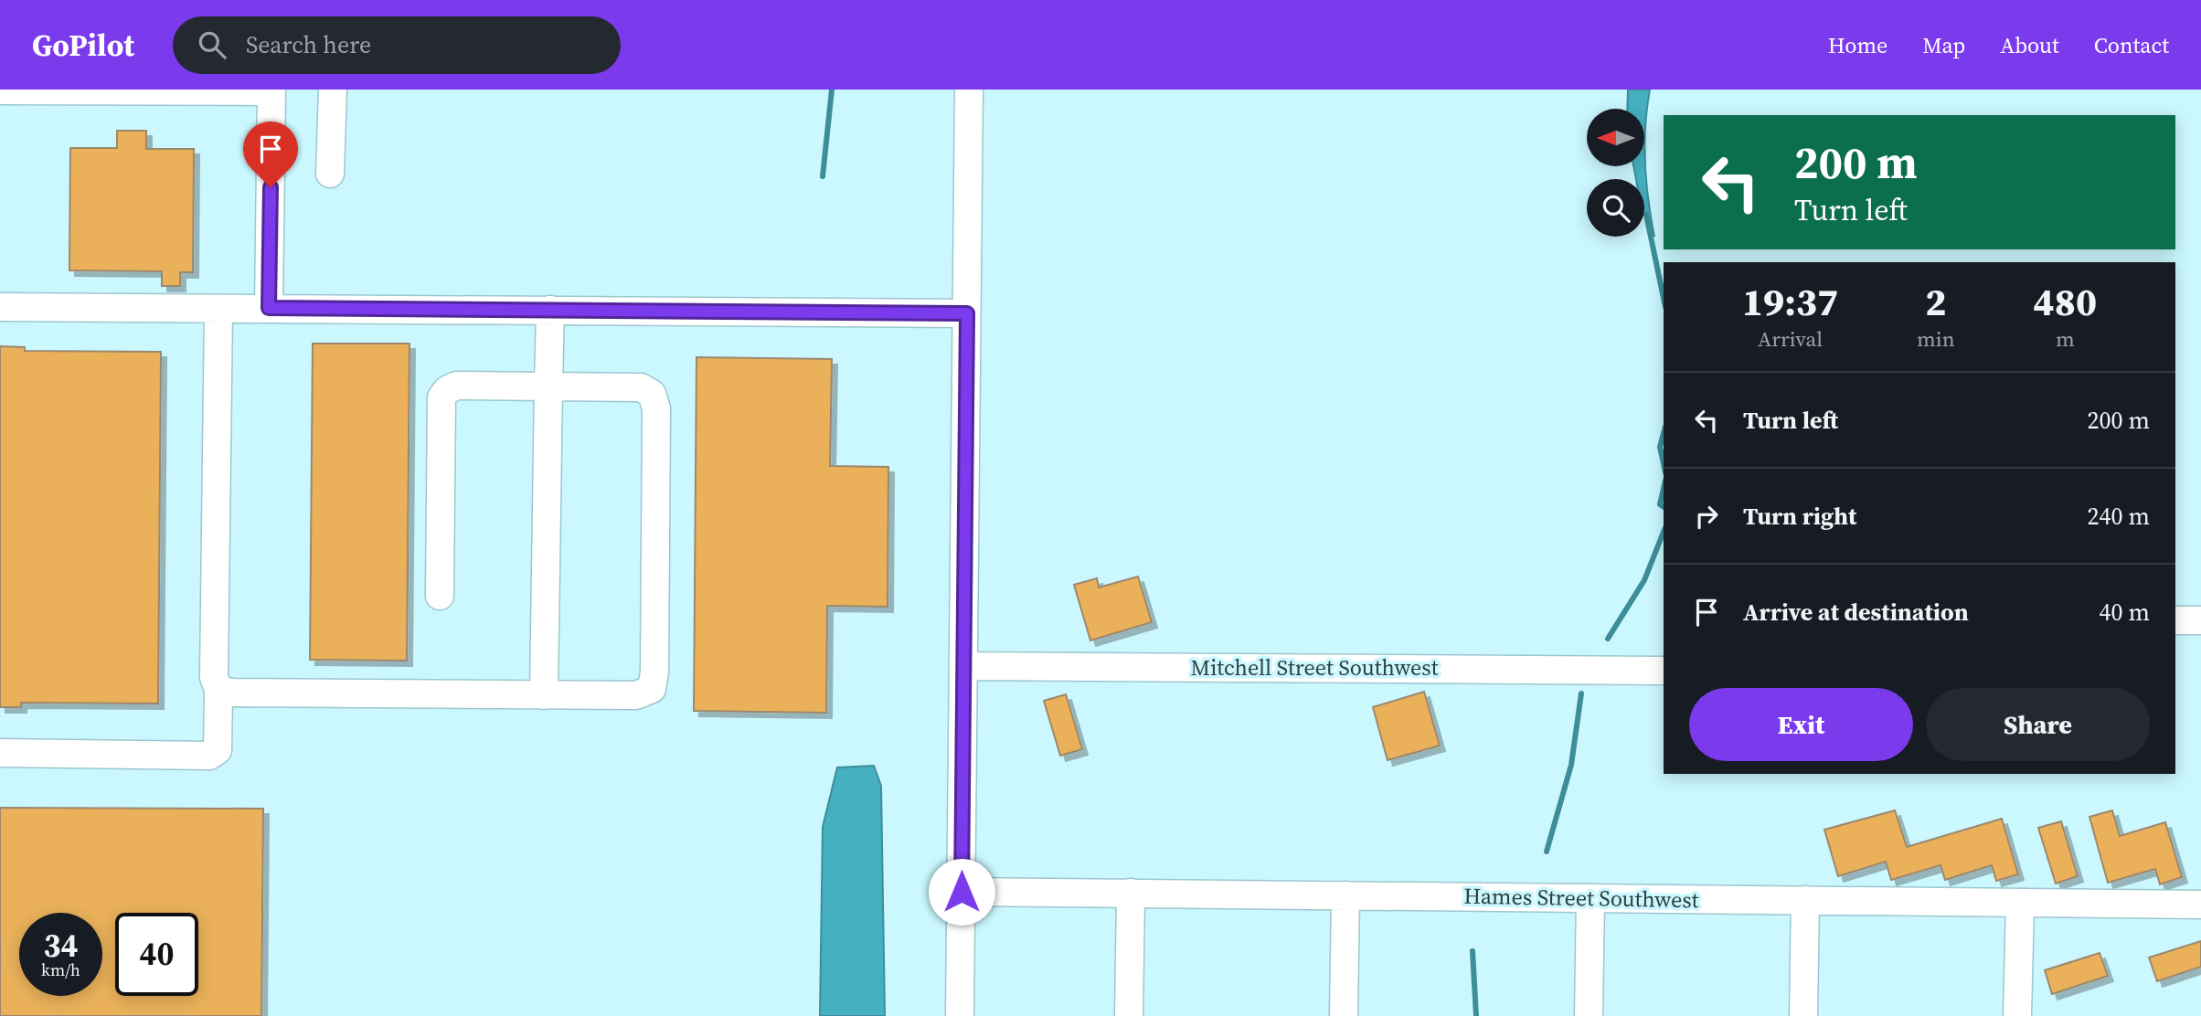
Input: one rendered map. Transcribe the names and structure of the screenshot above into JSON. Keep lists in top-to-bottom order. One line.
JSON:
{"streets":{"street":["Mitchell Street Southwest","Hames Street Southwest"]},"north":"left","page":{"header":"GoPilot","search":"Search here","nav":["Home","Map","About","Contact"],"turn":["200 m","Turn left"],"eta":["19:37","Arrival","2","min","480","m"],"list":[{"name":"Turn left","value":"200 m"},{"name":"Turn right","value":"240 m"},{"name":"Arrive at destination","value":"40 m"}],"buttons":["Exit","Share"],"speed":"34 km/h","limit":"40"}}
